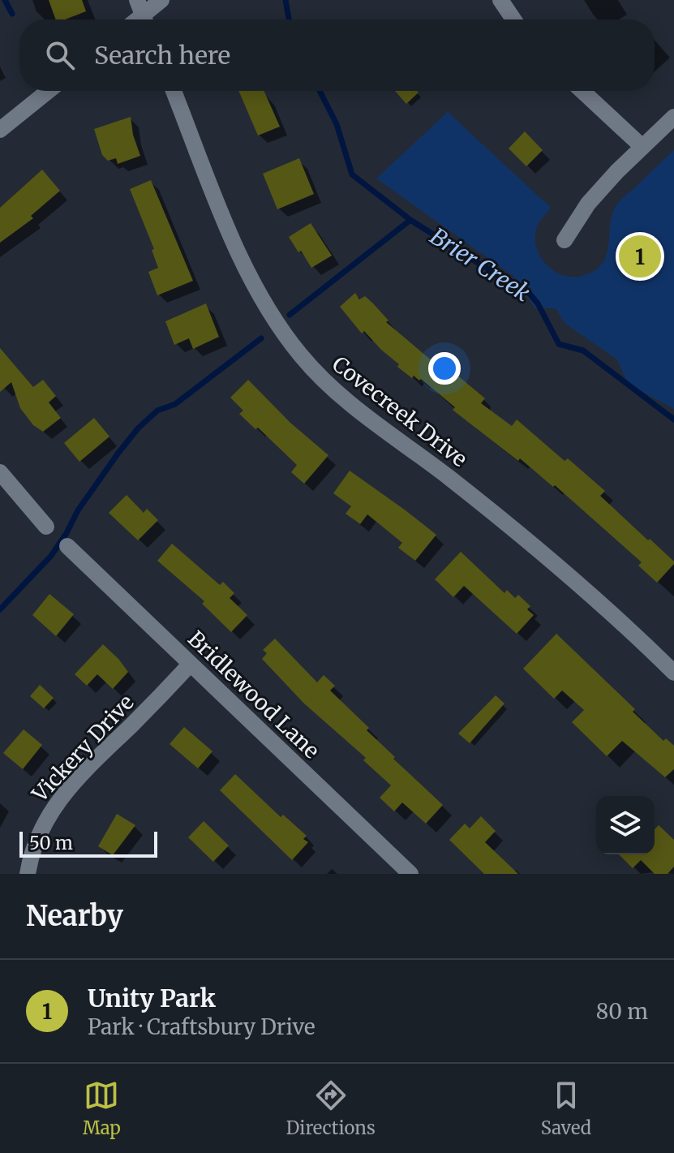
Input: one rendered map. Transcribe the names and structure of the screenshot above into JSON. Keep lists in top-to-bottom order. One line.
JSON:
{"streets":{"street":["Covecreek Drive","Bridlewood Lane","Vickery Drive"]},"crossings":[["Bridlewood Lane","Vickery Drive"]],"water":["Brier Creek"],"scale_bar":"50 m","page":{"search":"Search here","pins":"1","scale":"50 m","heading":"Nearby","list":[{"mark":"1","name":"Unity Park","note":"Park · Craftsbury Drive","value":"80 m"}],"nav":["Map","Directions","Saved"]}}
